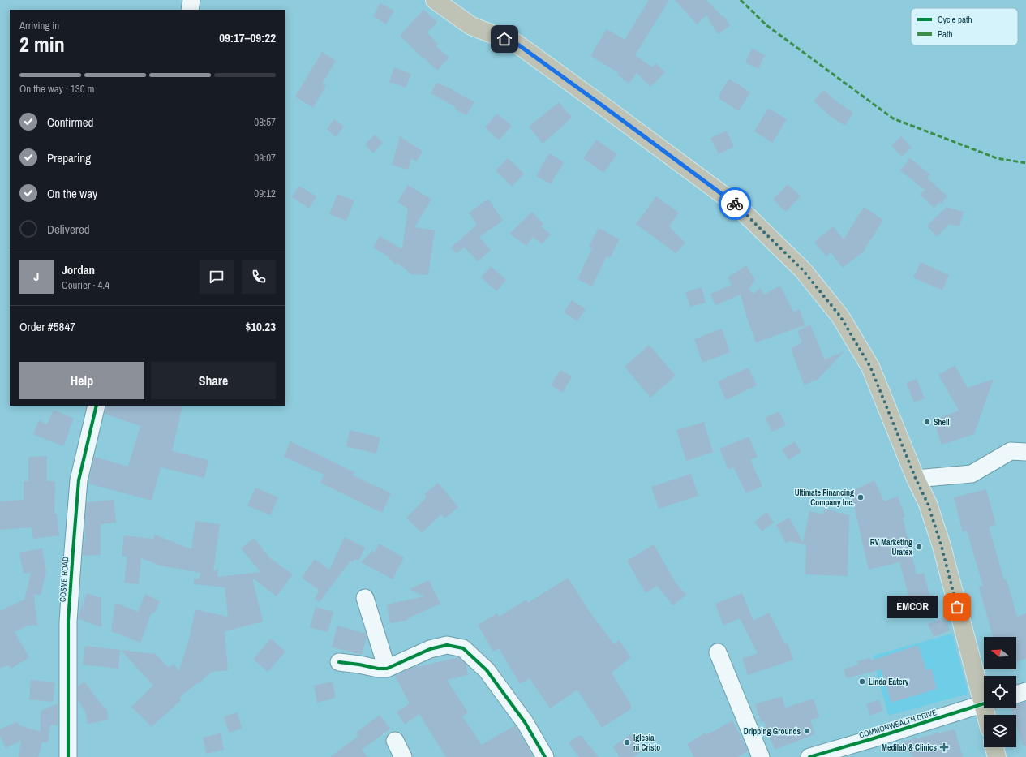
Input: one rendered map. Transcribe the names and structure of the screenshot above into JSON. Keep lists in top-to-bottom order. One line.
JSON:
{"streets":{"street":["COSME ROAD","COMMONWEALTH DRIVE"]},"places":{"other":["Shell","Ultimate Financing Company Inc.","RV Marketing Uratex","EMCOR","Linda Eatery","Dripping Grounds","Iglesia ni Cristo"],"health":["Medilab & Clinics"]},"legend":["Cycle path","Path"],"north":"left","page":{"heading":["2 min","Arriving in","09:17–09:22"],"panel":["Jordan","Courier · 4.4","Order #5847","$10.23"],"bar":"On the way · 130 m","list":[["Confirmed","08:57"],["Preparing","09:07"],["On the way","09:12"],"Delivered"],"round":"J","buttons":["Help","Share"],"bubble":"EMCOR"}}
